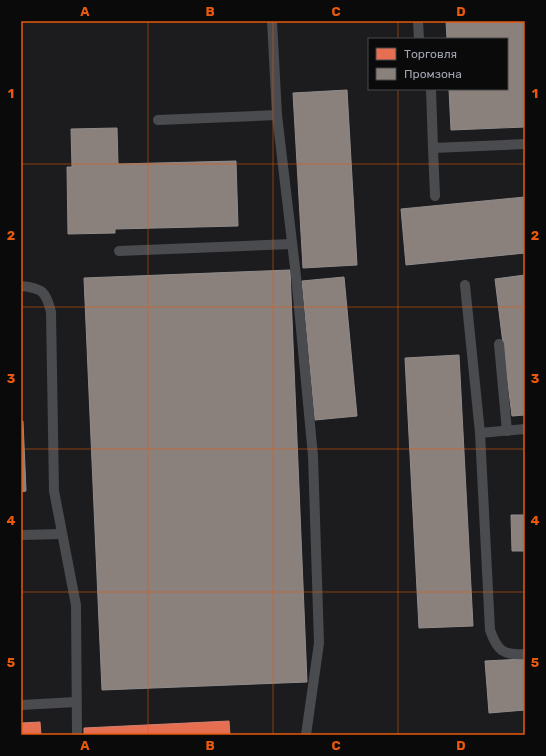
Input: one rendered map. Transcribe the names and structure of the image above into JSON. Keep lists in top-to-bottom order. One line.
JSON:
{"legend":["Торговля","Промзона"],"grid":{"columns":["A","B","C","D"],"rows":["1","2","3","4","5"]}}
